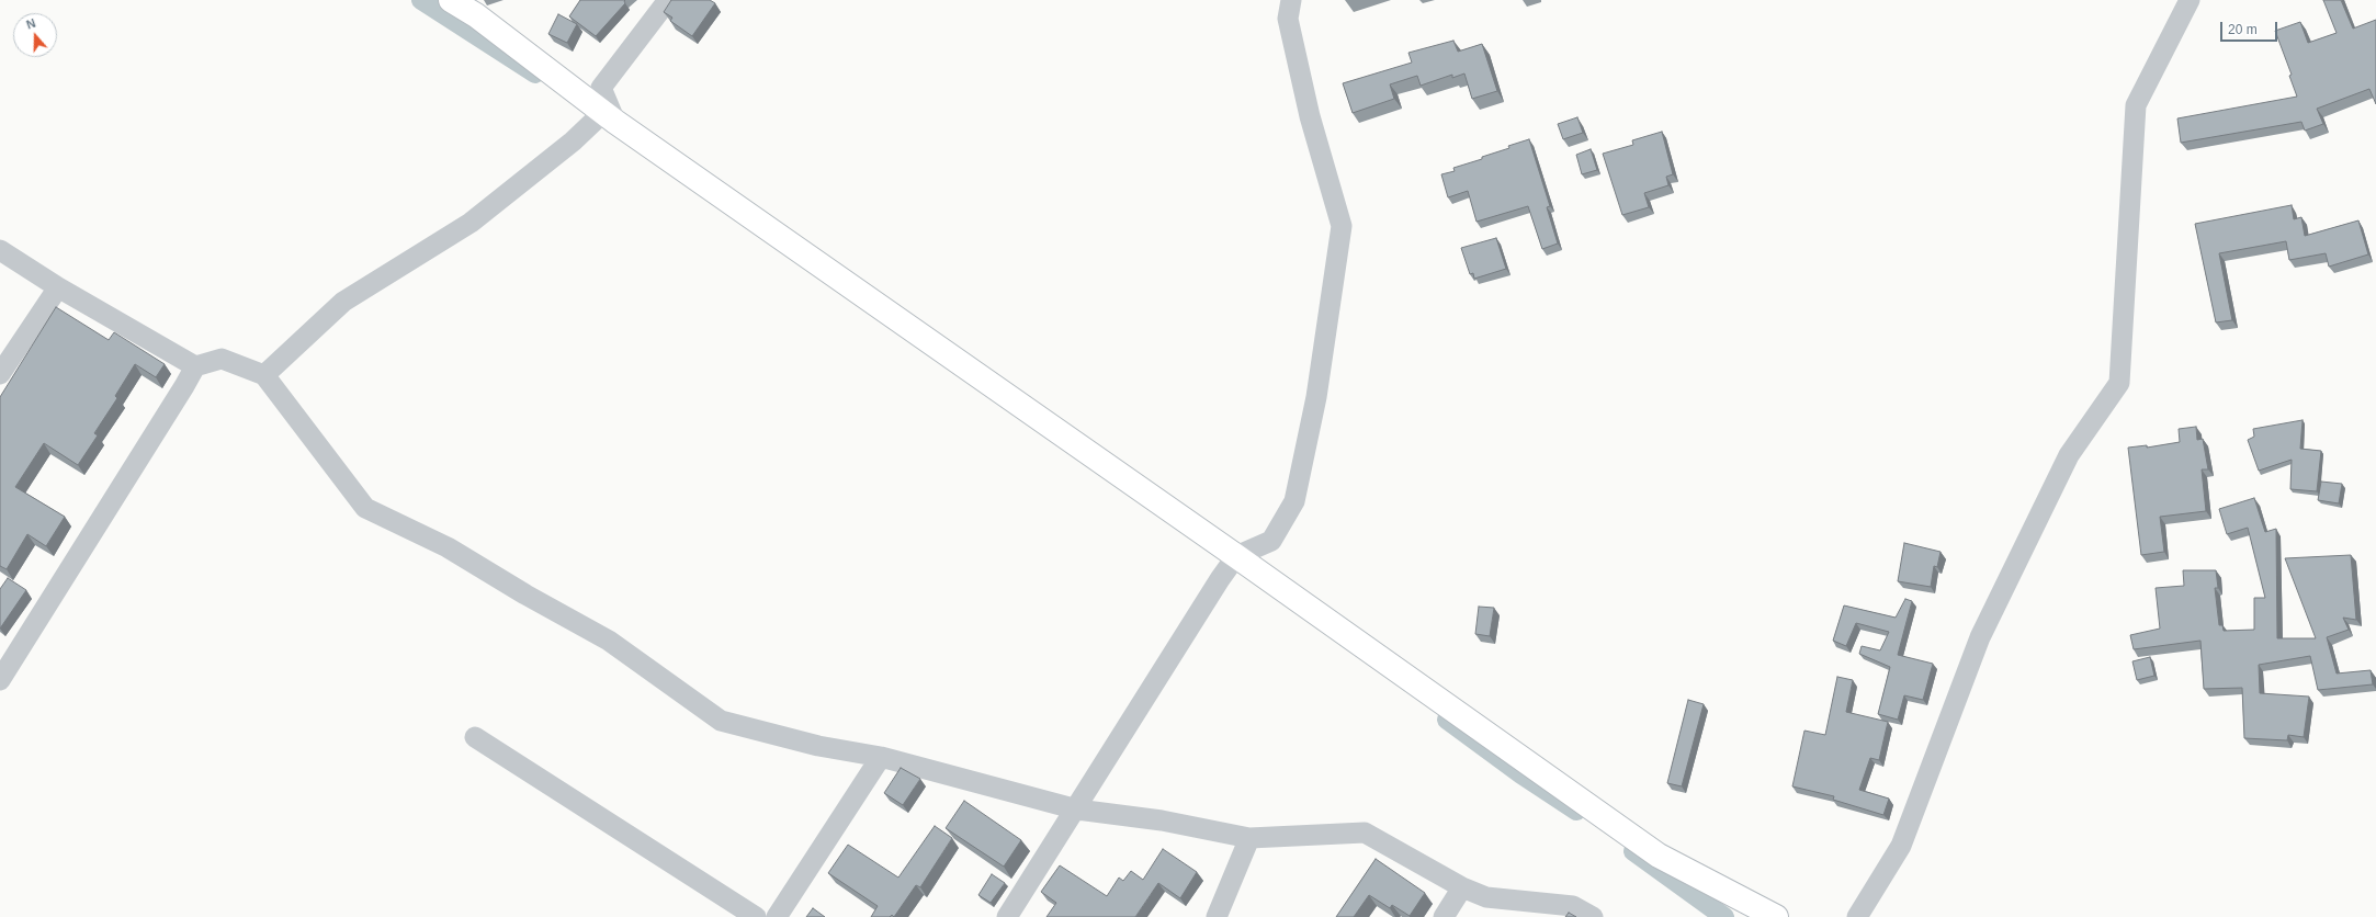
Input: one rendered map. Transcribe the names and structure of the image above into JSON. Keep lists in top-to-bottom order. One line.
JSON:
{"scale_bar":"20 m","north":"top"}
